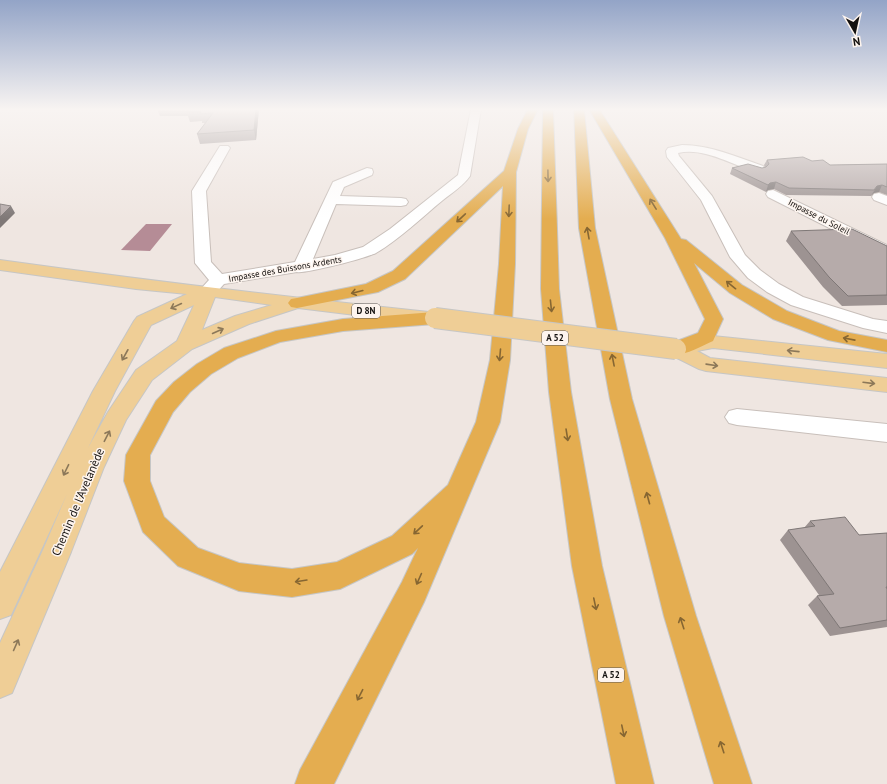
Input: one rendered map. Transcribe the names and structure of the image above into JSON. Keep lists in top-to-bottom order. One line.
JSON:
{"streets":{"highway":["A 52"],"main road":["D 8N","Chemin de l'Avelanède"],"street":["Impasse du Soleil","Impasse des Buissons Ardents"]},"crossings":[["Impasse des Buissons Ardents","D 8N"],["Impasse des Buissons Ardents","Chemin de l'Avelanède"],["D 8N","Chemin de l'Avelanède"]],"north":"bottom"}
